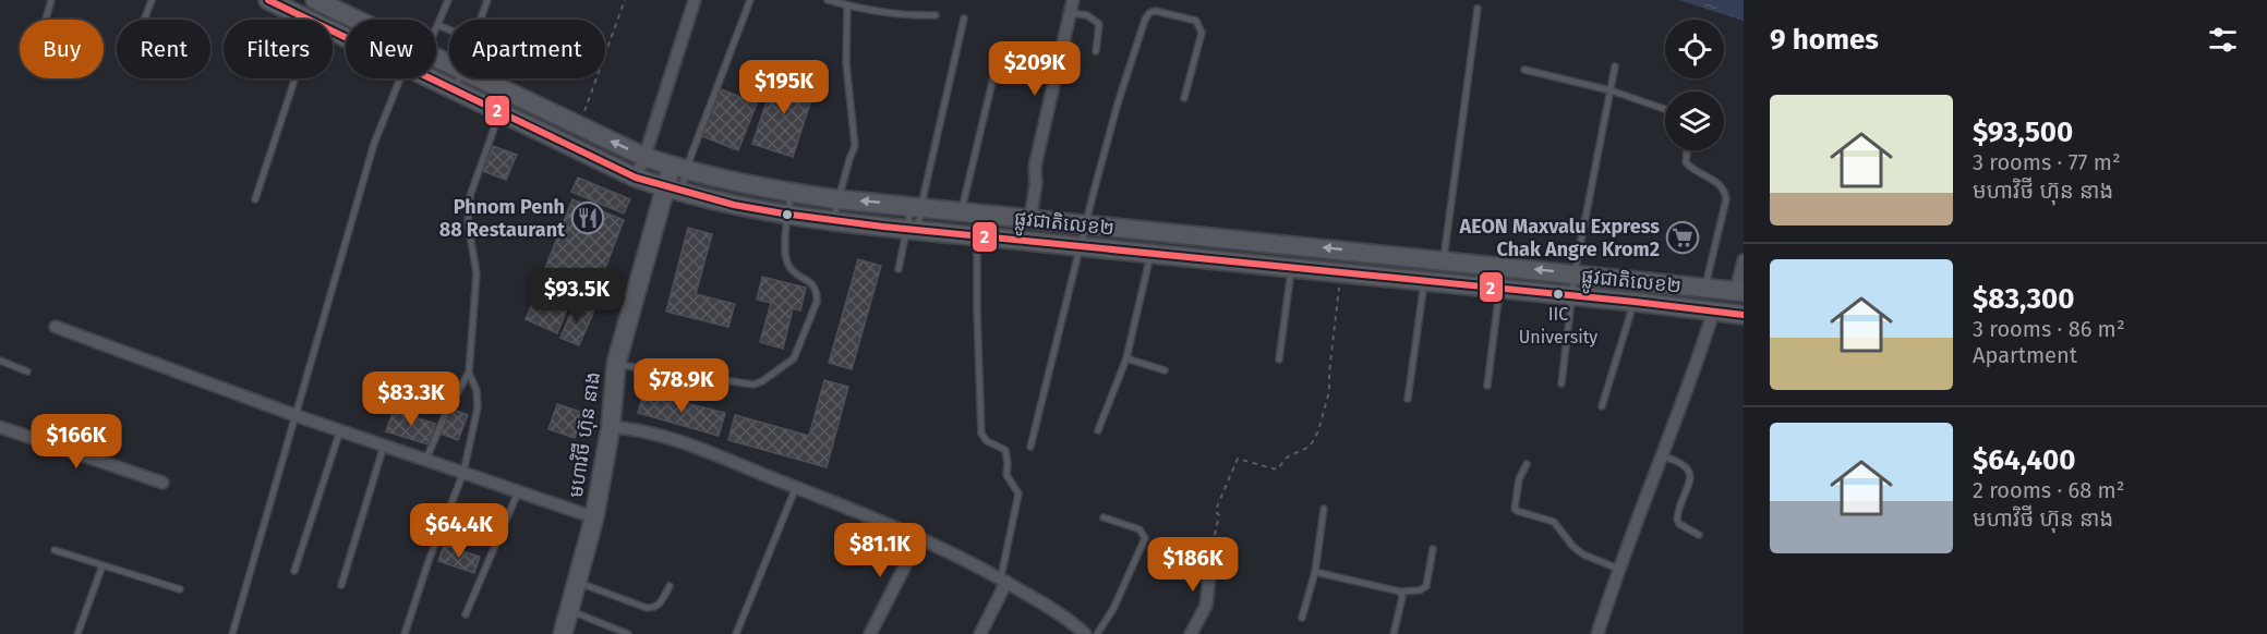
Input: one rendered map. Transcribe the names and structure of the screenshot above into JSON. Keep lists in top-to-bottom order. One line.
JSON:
{"streets":{"main road":["ផ្លូវជាតិលេខ២","មហាវិថី ហ៊ុន នាង"]},"crossings":[["ផ្លូវជាតិលេខ២","មហាវិថី ហ៊ុន នាង"]],"places":{"restaurant":["Phnom Penh 88 Restaurant"],"supermarket":["AEON Maxvalu Express Chak Angre Krom2"],"other":["IIC University"]},"lines":["transit line 2"],"page":{"heading":"9 homes","chip":["Buy","Rent","Filters","New","Apartment"],"price":["$209K","$195K","$93.5K","$78.9K","$83.3K","$166K","$64.4K","$81.1K","$186K"],"list":[{"name":"$93,500","note":"3 rooms · 77 m² · មហាវិថី ហ៊ុន នាង"},{"name":"$83,300","note":"3 rooms · 86 m² · Apartment"},{"name":"$64,400","note":"2 rooms · 68 m² · មហាវិថី ហ៊ុន នាង"}]}}
